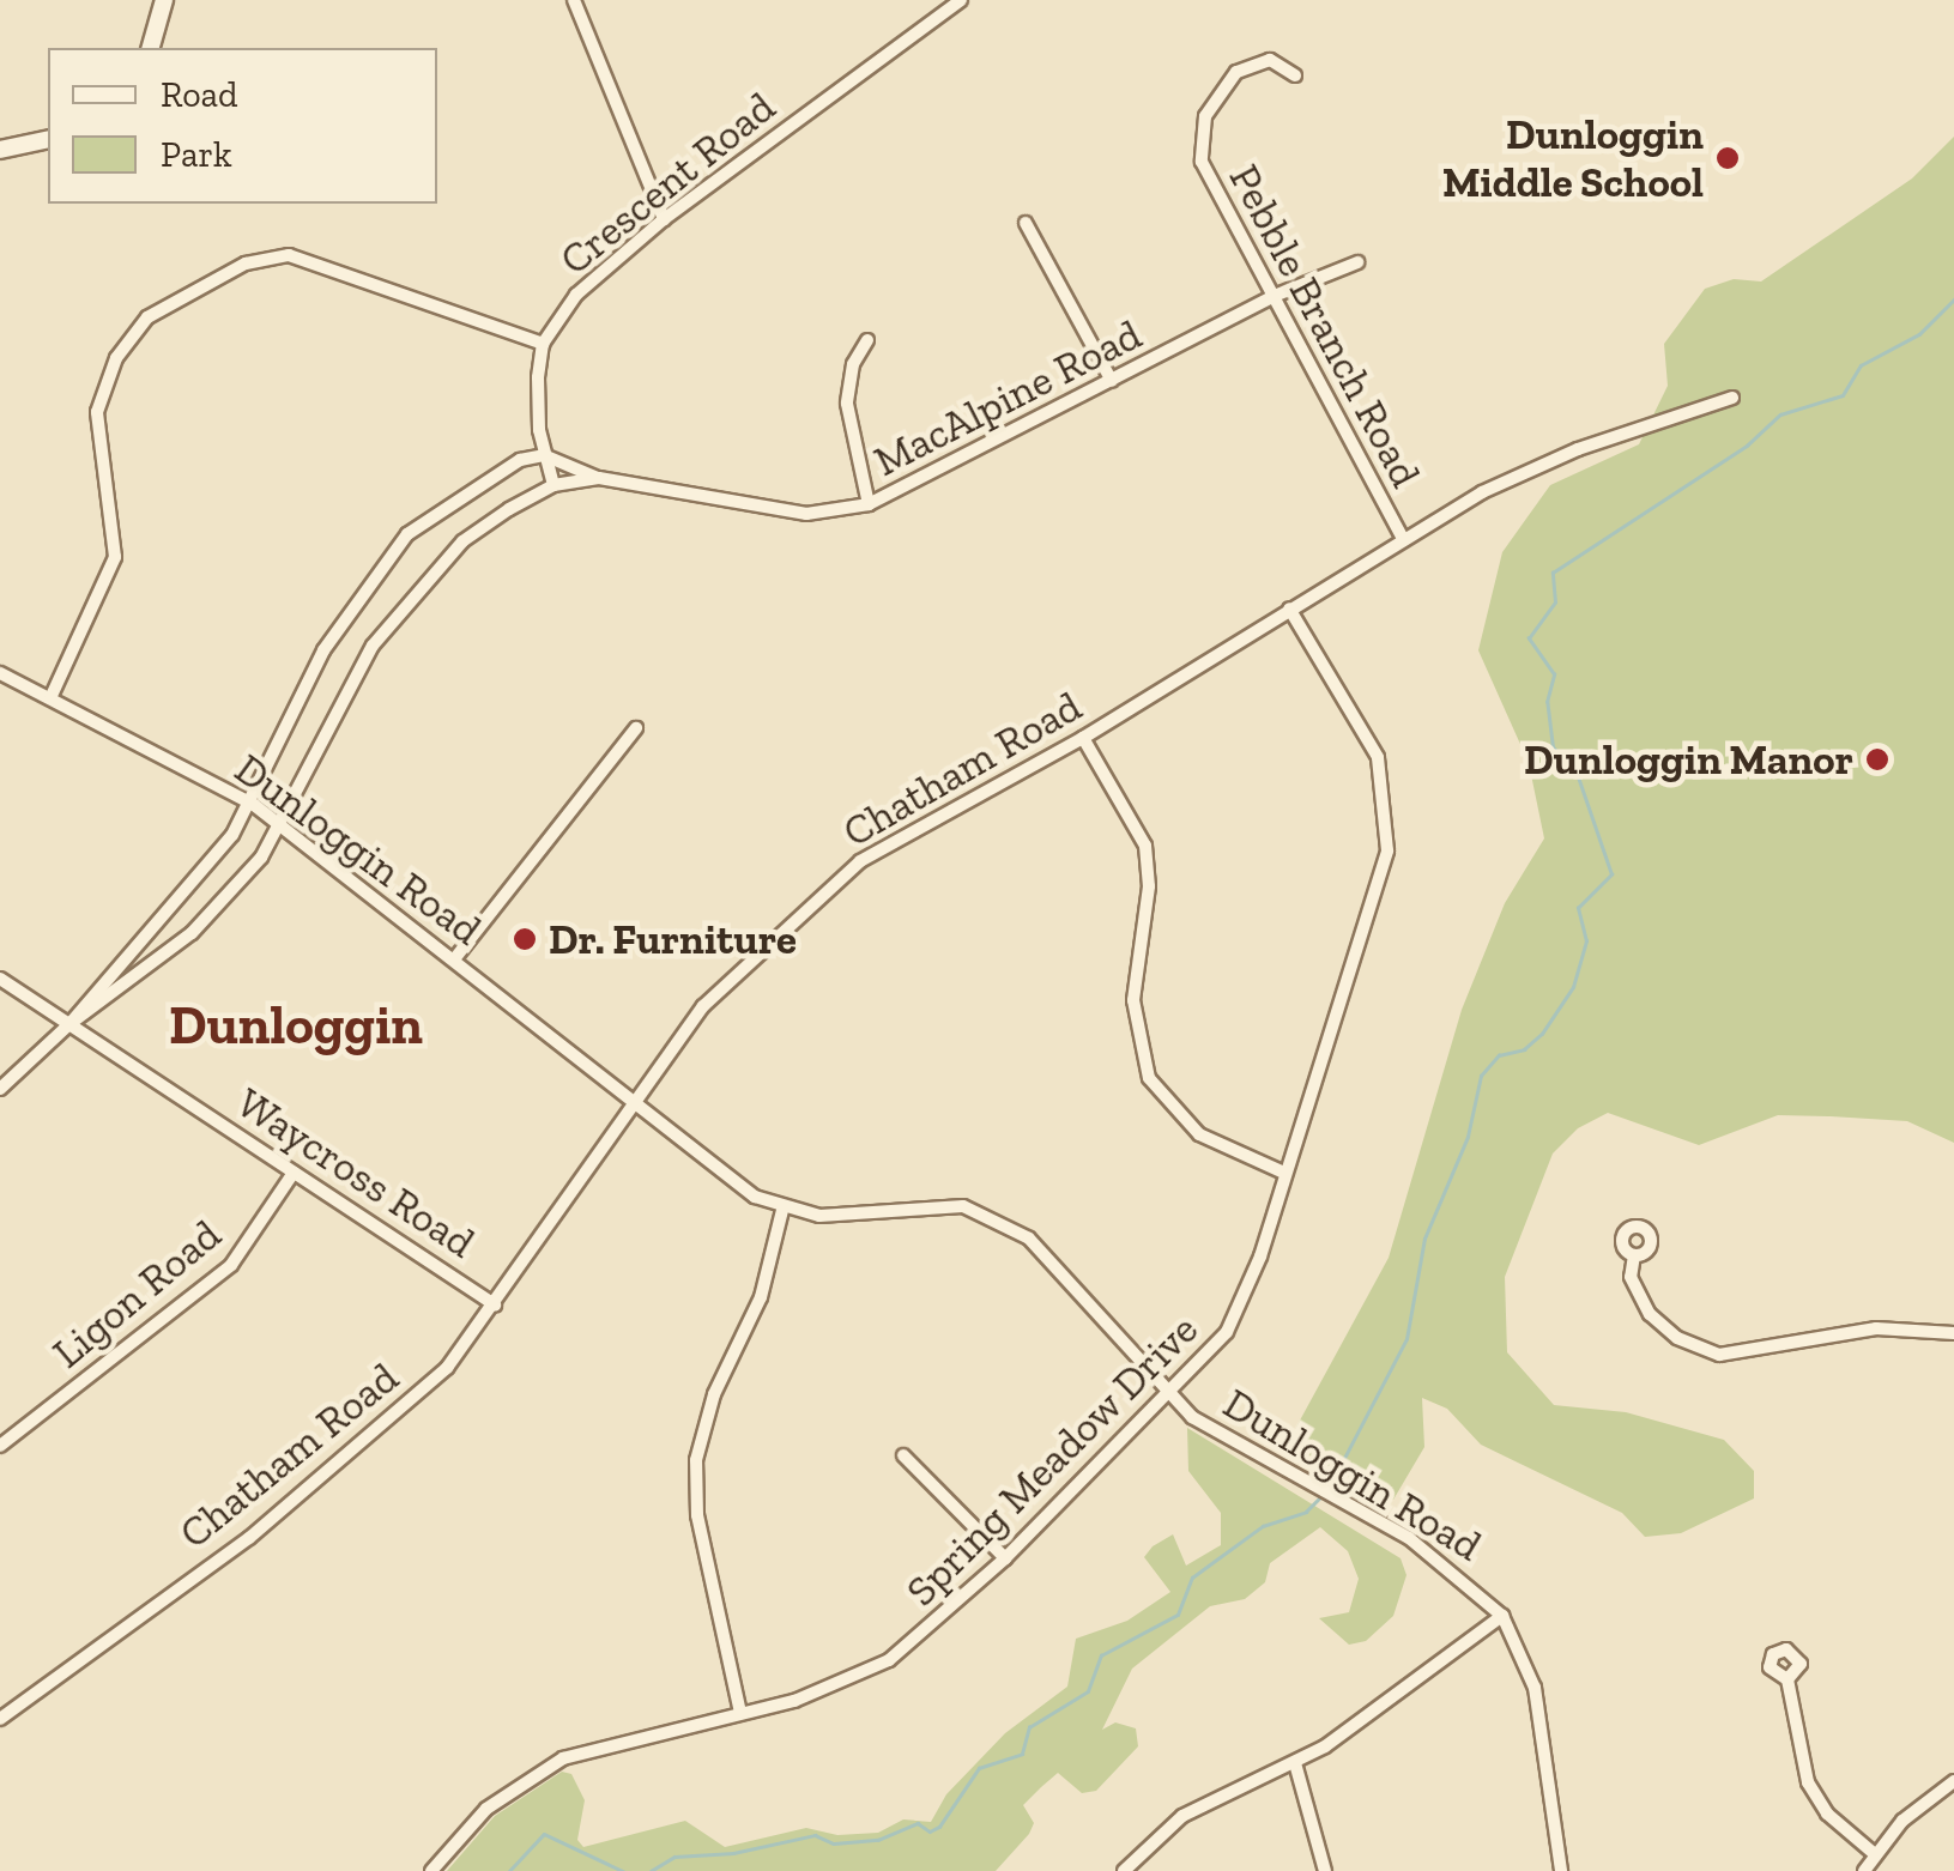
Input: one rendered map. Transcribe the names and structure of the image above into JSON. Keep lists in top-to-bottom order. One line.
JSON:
{"streets":{"street":["Crescent Road","Pebble Branch Road","MacAlpine Road","Chatham Road","Dunloggin Road","Waycross Road","Ligon Road","Spring Meadow Drive"]},"crossings":[["Pebble Branch Road","MacAlpine Road"],["Pebble Branch Road","Chatham Road"],["MacAlpine Road","Dunloggin Road"],["MacAlpine Road","Waycross Road"],["Chatham Road","Dunloggin Road"],["Chatham Road","Waycross Road"],["Chatham Road","Spring Meadow Drive"],["Dunloggin Road","Spring Meadow Drive"],["Waycross Road","Ligon Road"]],"districts":["Dunloggin"],"places":["Dunloggin Middle School","Dunloggin Manor","Dr. Furniture"],"legend":["Road","Park"]}
